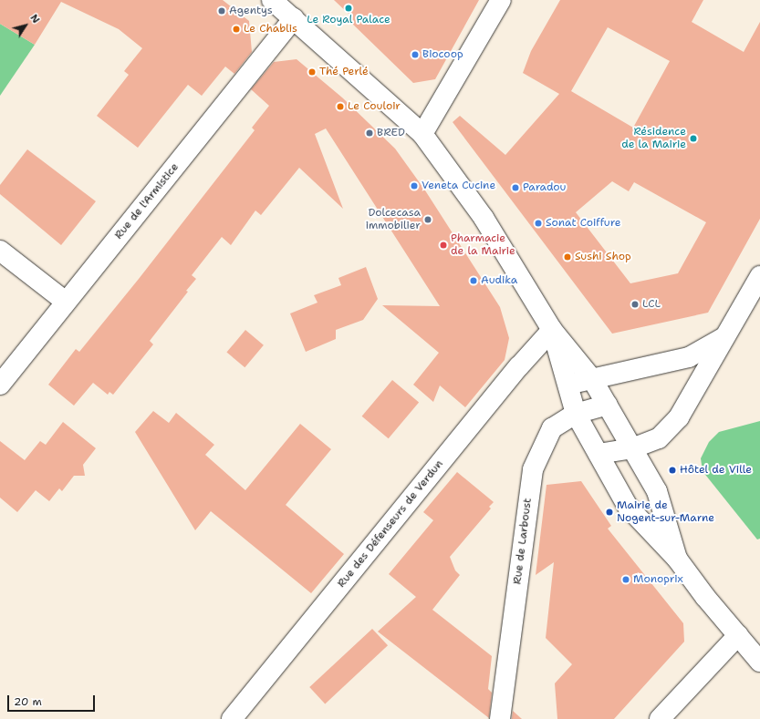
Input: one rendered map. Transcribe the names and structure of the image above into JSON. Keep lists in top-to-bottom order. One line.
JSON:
{"streets":{"street":["Rue de l'Armistice","Rue des Défenseurs de Verdun","Rue de Larboust"]},"places":["Le Royal Palace","Agentys","Le Chablis","Biocoop","Thé Perlé","Le Couloir","BRED","Résidence de la Mairie","Veneta Cucine","Paradou","Dolcecasa immobilier","Sonat Coiffure","Pharmacie de la Mairie","Sushi Shop","Audika","LCL","Hôtel de Ville","Mairie de Nogent-sur-Marne","Monoprix"],"scale_bar":"20 m","north":"top right"}
